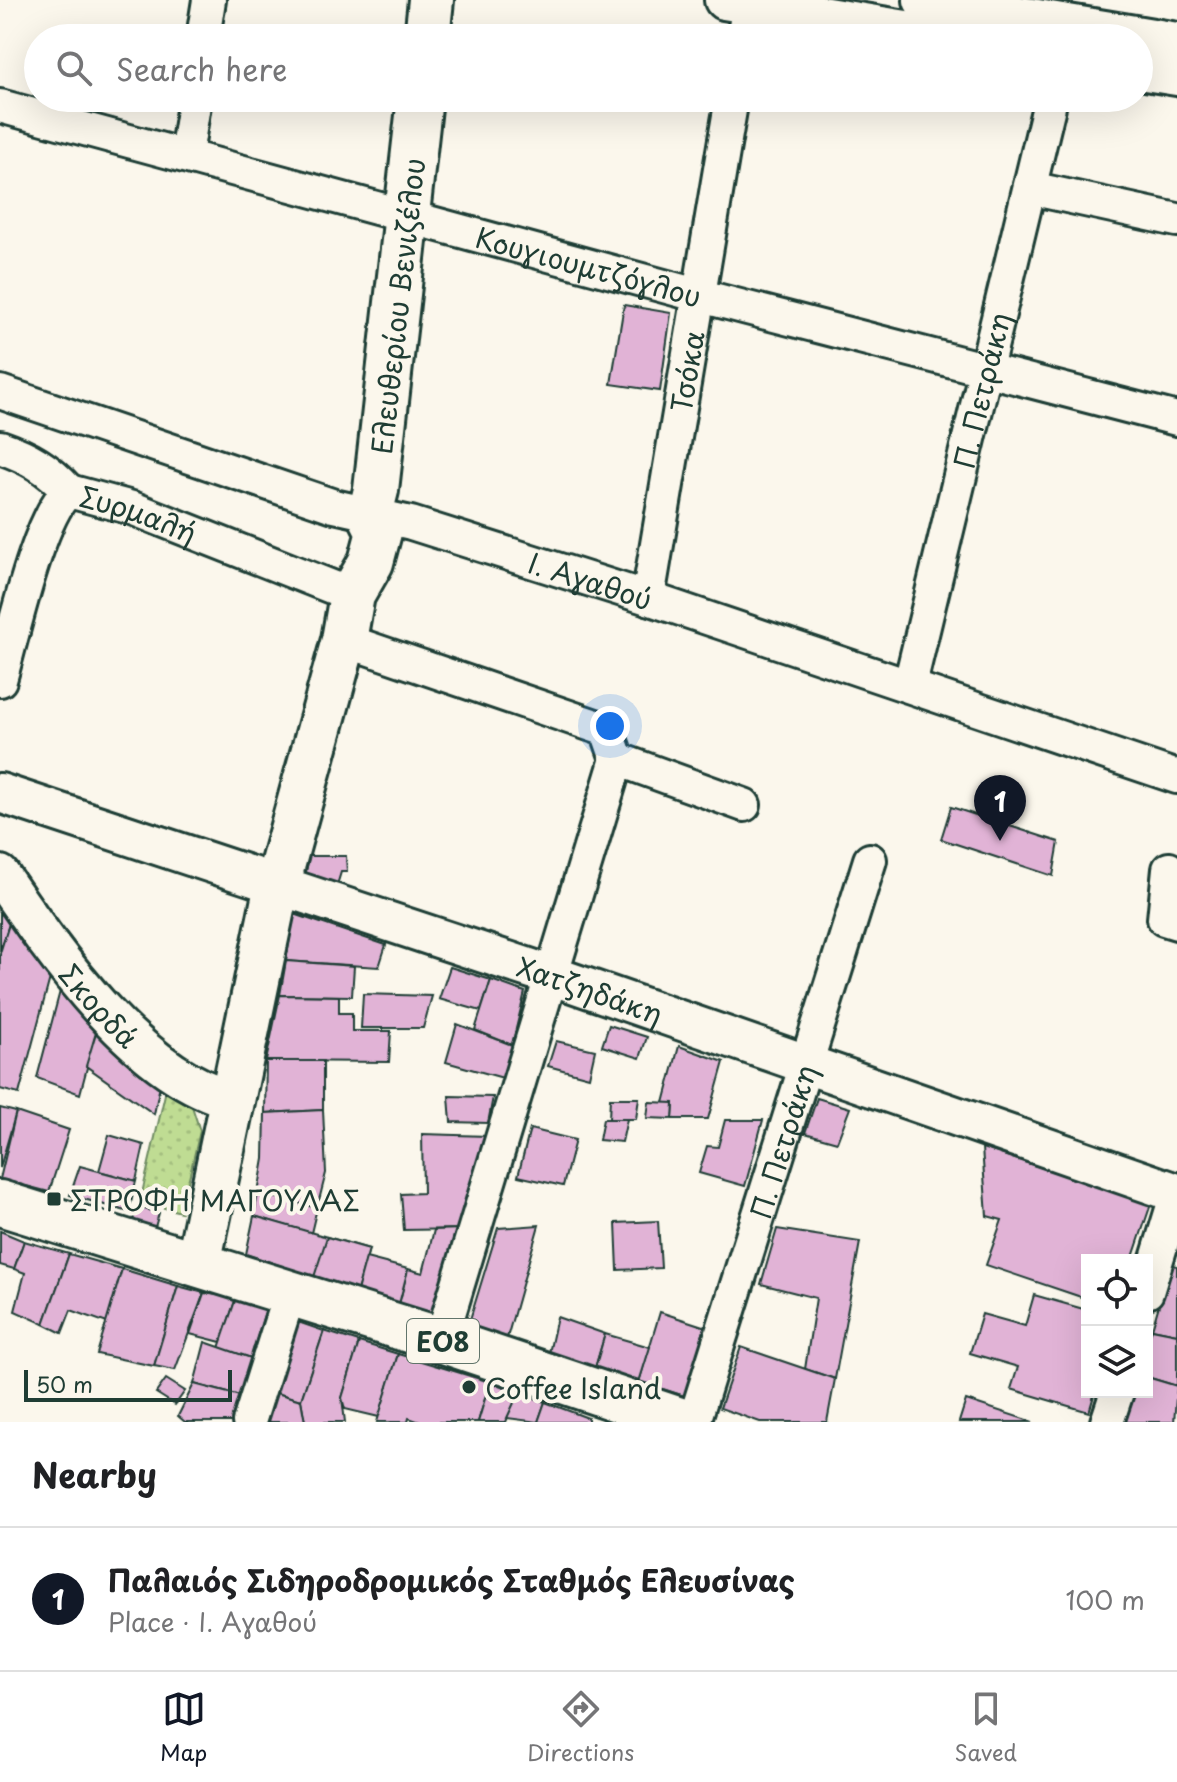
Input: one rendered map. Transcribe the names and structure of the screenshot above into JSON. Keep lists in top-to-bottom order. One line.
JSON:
{"streets":{"main road":["Ελευθερίου Βενιζέλου","ΕΟ8"],"street":["Κουγιουμτζόγλου","Τσόκα","Π. Πετράκη","Συρμαλή","Ι. Αγαθού","Χατζηδάκη","Σκορδά"]},"crossings":[["Κουγιουμτζόγλου","Ελευθερίου Βενιζέλου"],["Κουγιουμτζόγλου","Τσόκα"],["Κουγιουμτζόγλου","Π. Πετράκη"],["Ελευθερίου Βενιζέλου","Συρμαλή"],["Ελευθερίου Βενιζέλου","Ι. Αγαθού"],["Ελευθερίου Βενιζέλου","Χατζηδάκη"],["Ελευθερίου Βενιζέλου","Σκορδά"],["Ελευθερίου Βενιζέλου","ΕΟ8"],["Τσόκα","Ι. Αγαθού"],["Π. Πετράκη","Ι. Αγαθού"],["Π. Πετράκη","Χατζηδάκη"]],"places":{"transit":["ΣΤΡΟΦΗ ΜΑΓΟΥΛΑΣ"],"other":["Coffee Island"]},"scale_bar":"50 m","page":{"search":"Search here","pins":"1","scale":"50 m","heading":"Nearby","list":[{"mark":"1","name":"Παλαιός Σιδηροδρομικός Σταθμός Ελευσίνας","note":"Place · Ι. Αγαθού","value":"100 m"}],"nav":["Map","Directions","Saved"]}}
